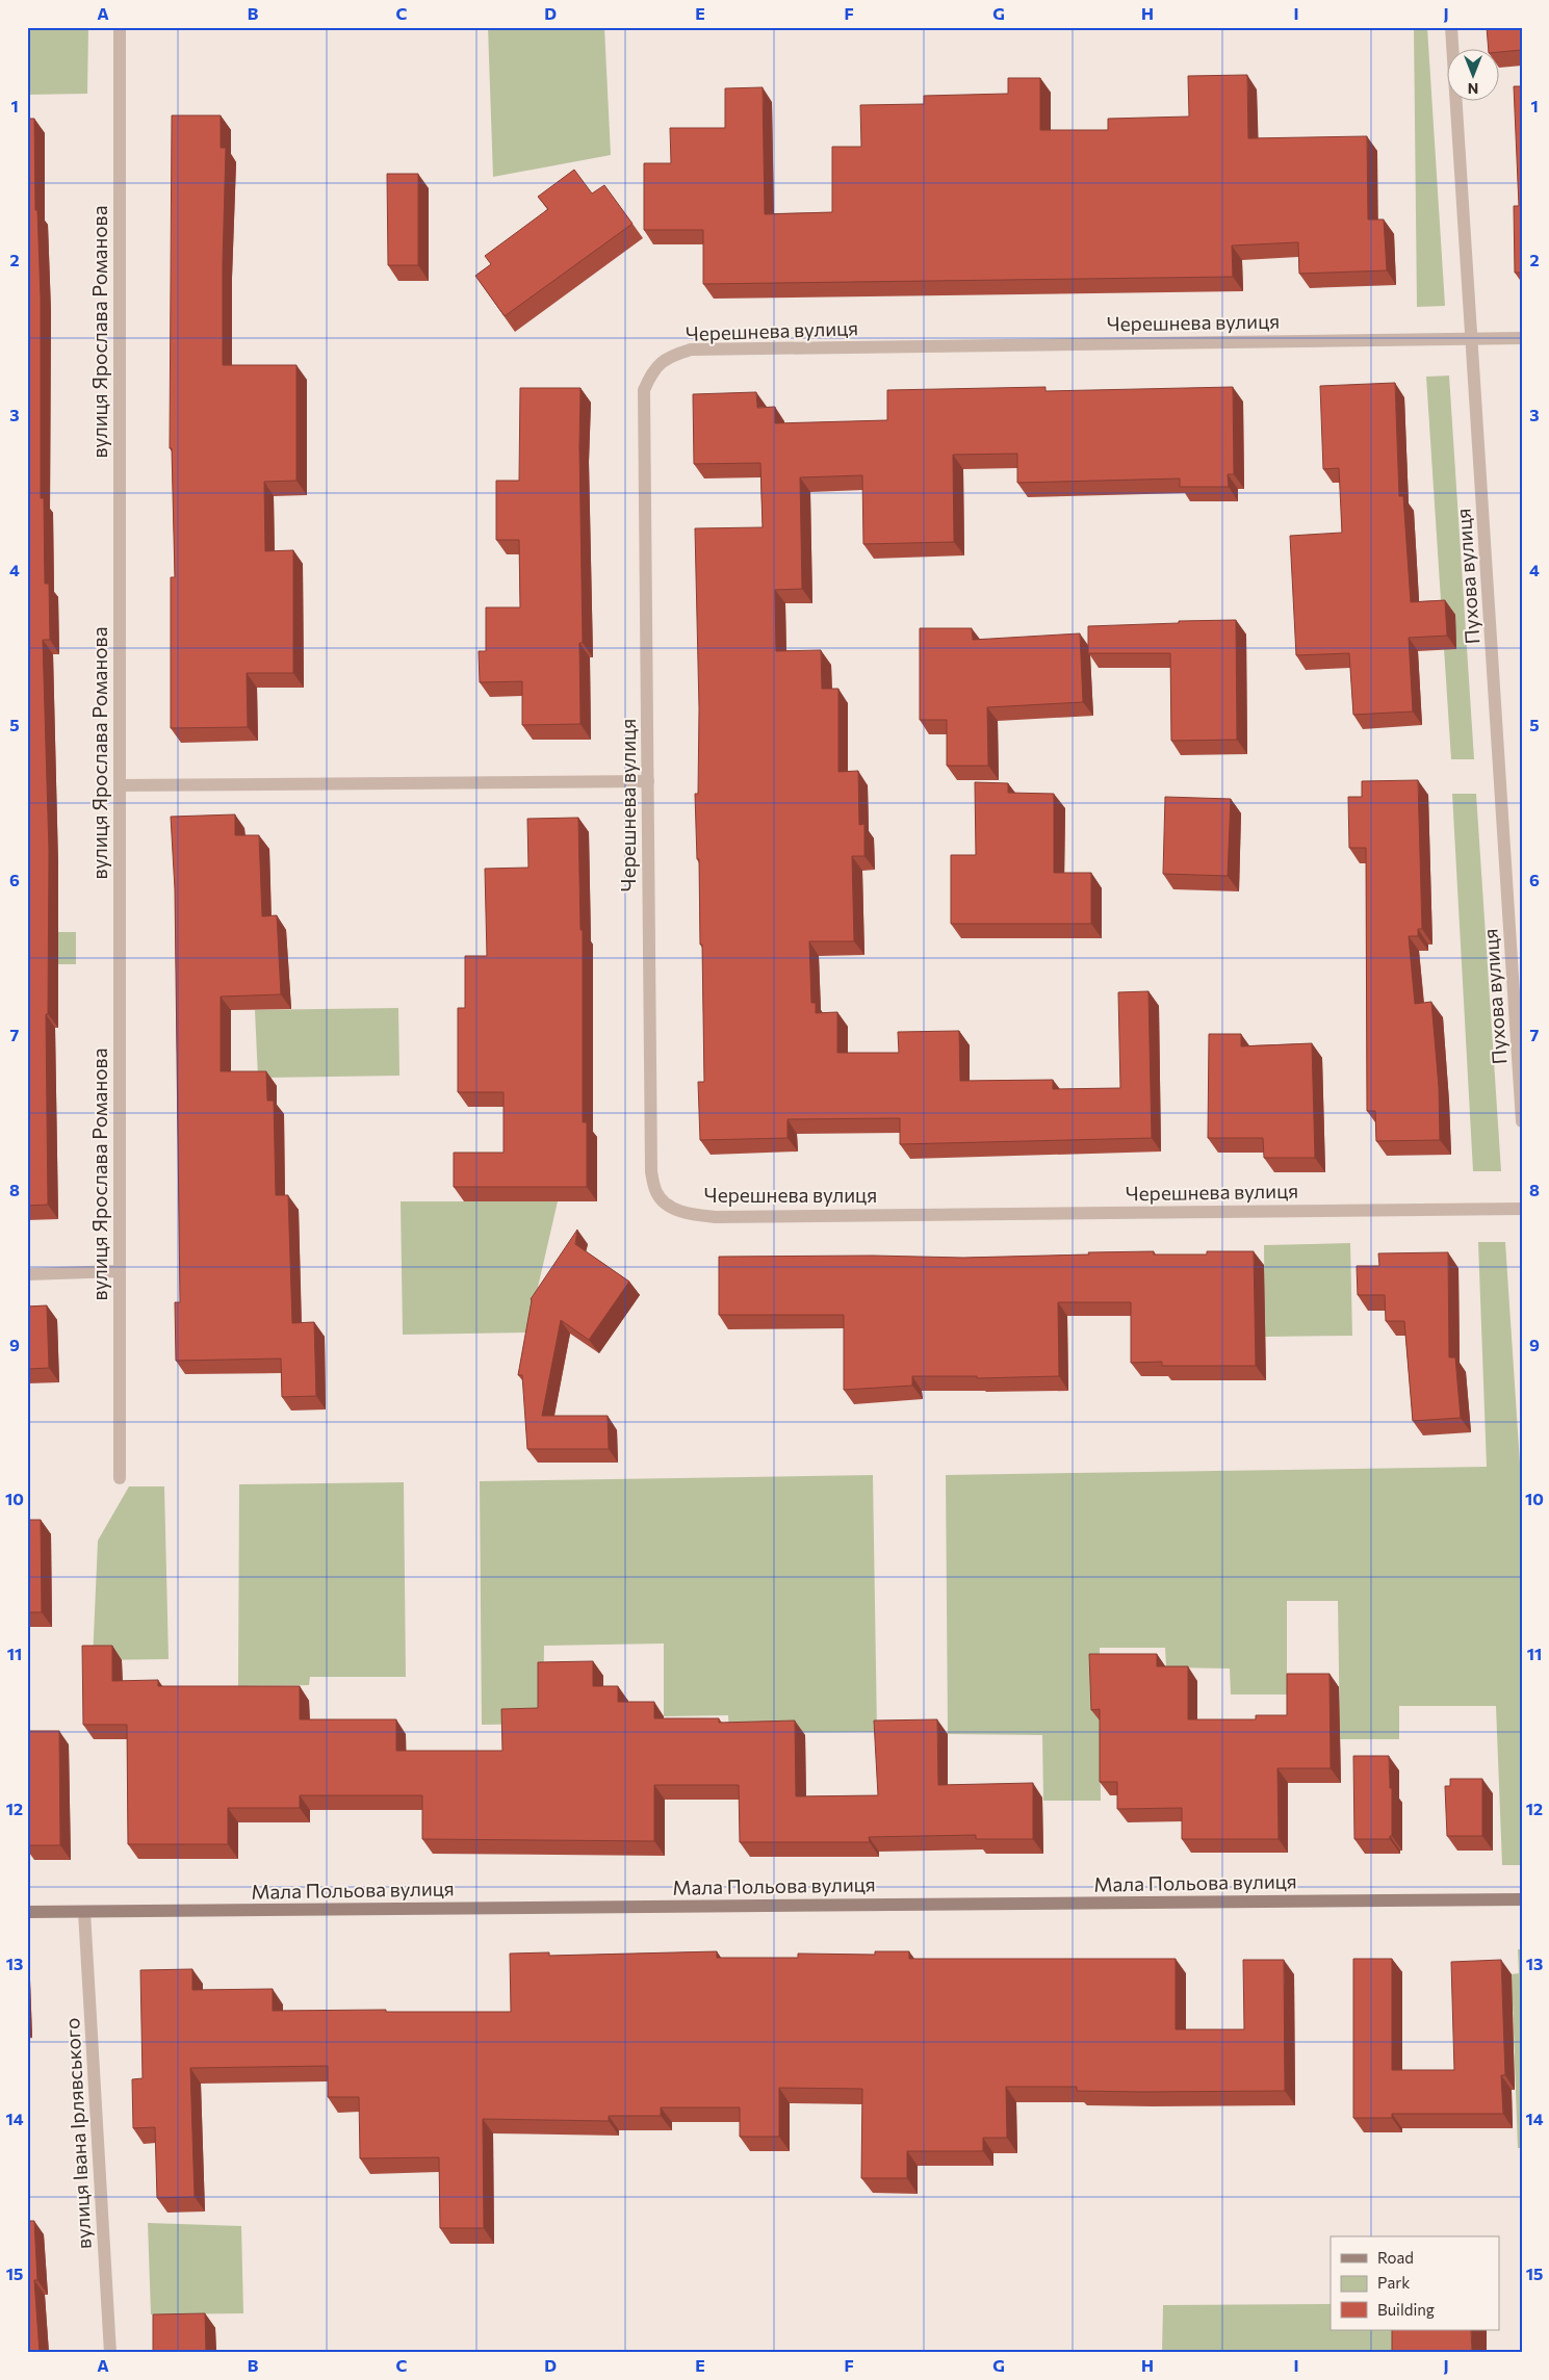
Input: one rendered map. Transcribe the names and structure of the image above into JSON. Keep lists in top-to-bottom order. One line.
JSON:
{"streets":{"street":["Черешнева вулиця","вулиця Ярослава Романова","Пухова вулиця","Мала Польова вулиця","вулиця Івана Ірлявського"]},"crossings":[["Черешнева вулиця","Пухова вулиця"],["Мала Польова вулиця","вулиця Івана Ірлявського"]],"legend":["Road","Park","Building"],"north":"bottom","grid":{"columns":["A","B","C","D","E","F","G","H","I","J"],"rows":["1","2","3","4","5","6","7","8","9","10","11","12","13","14","15"]}}
